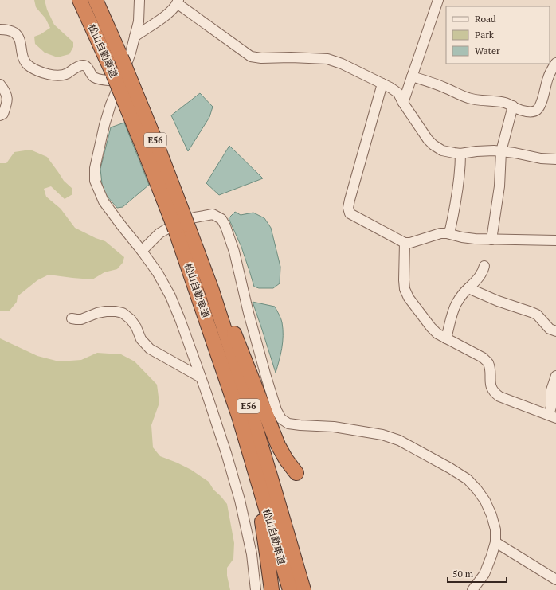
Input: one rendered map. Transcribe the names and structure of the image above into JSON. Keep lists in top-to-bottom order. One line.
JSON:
{"streets":{"highway":["松山自動車道","E56"]},"legend":["Road","Park","Water"],"scale_bar":"50 m"}
